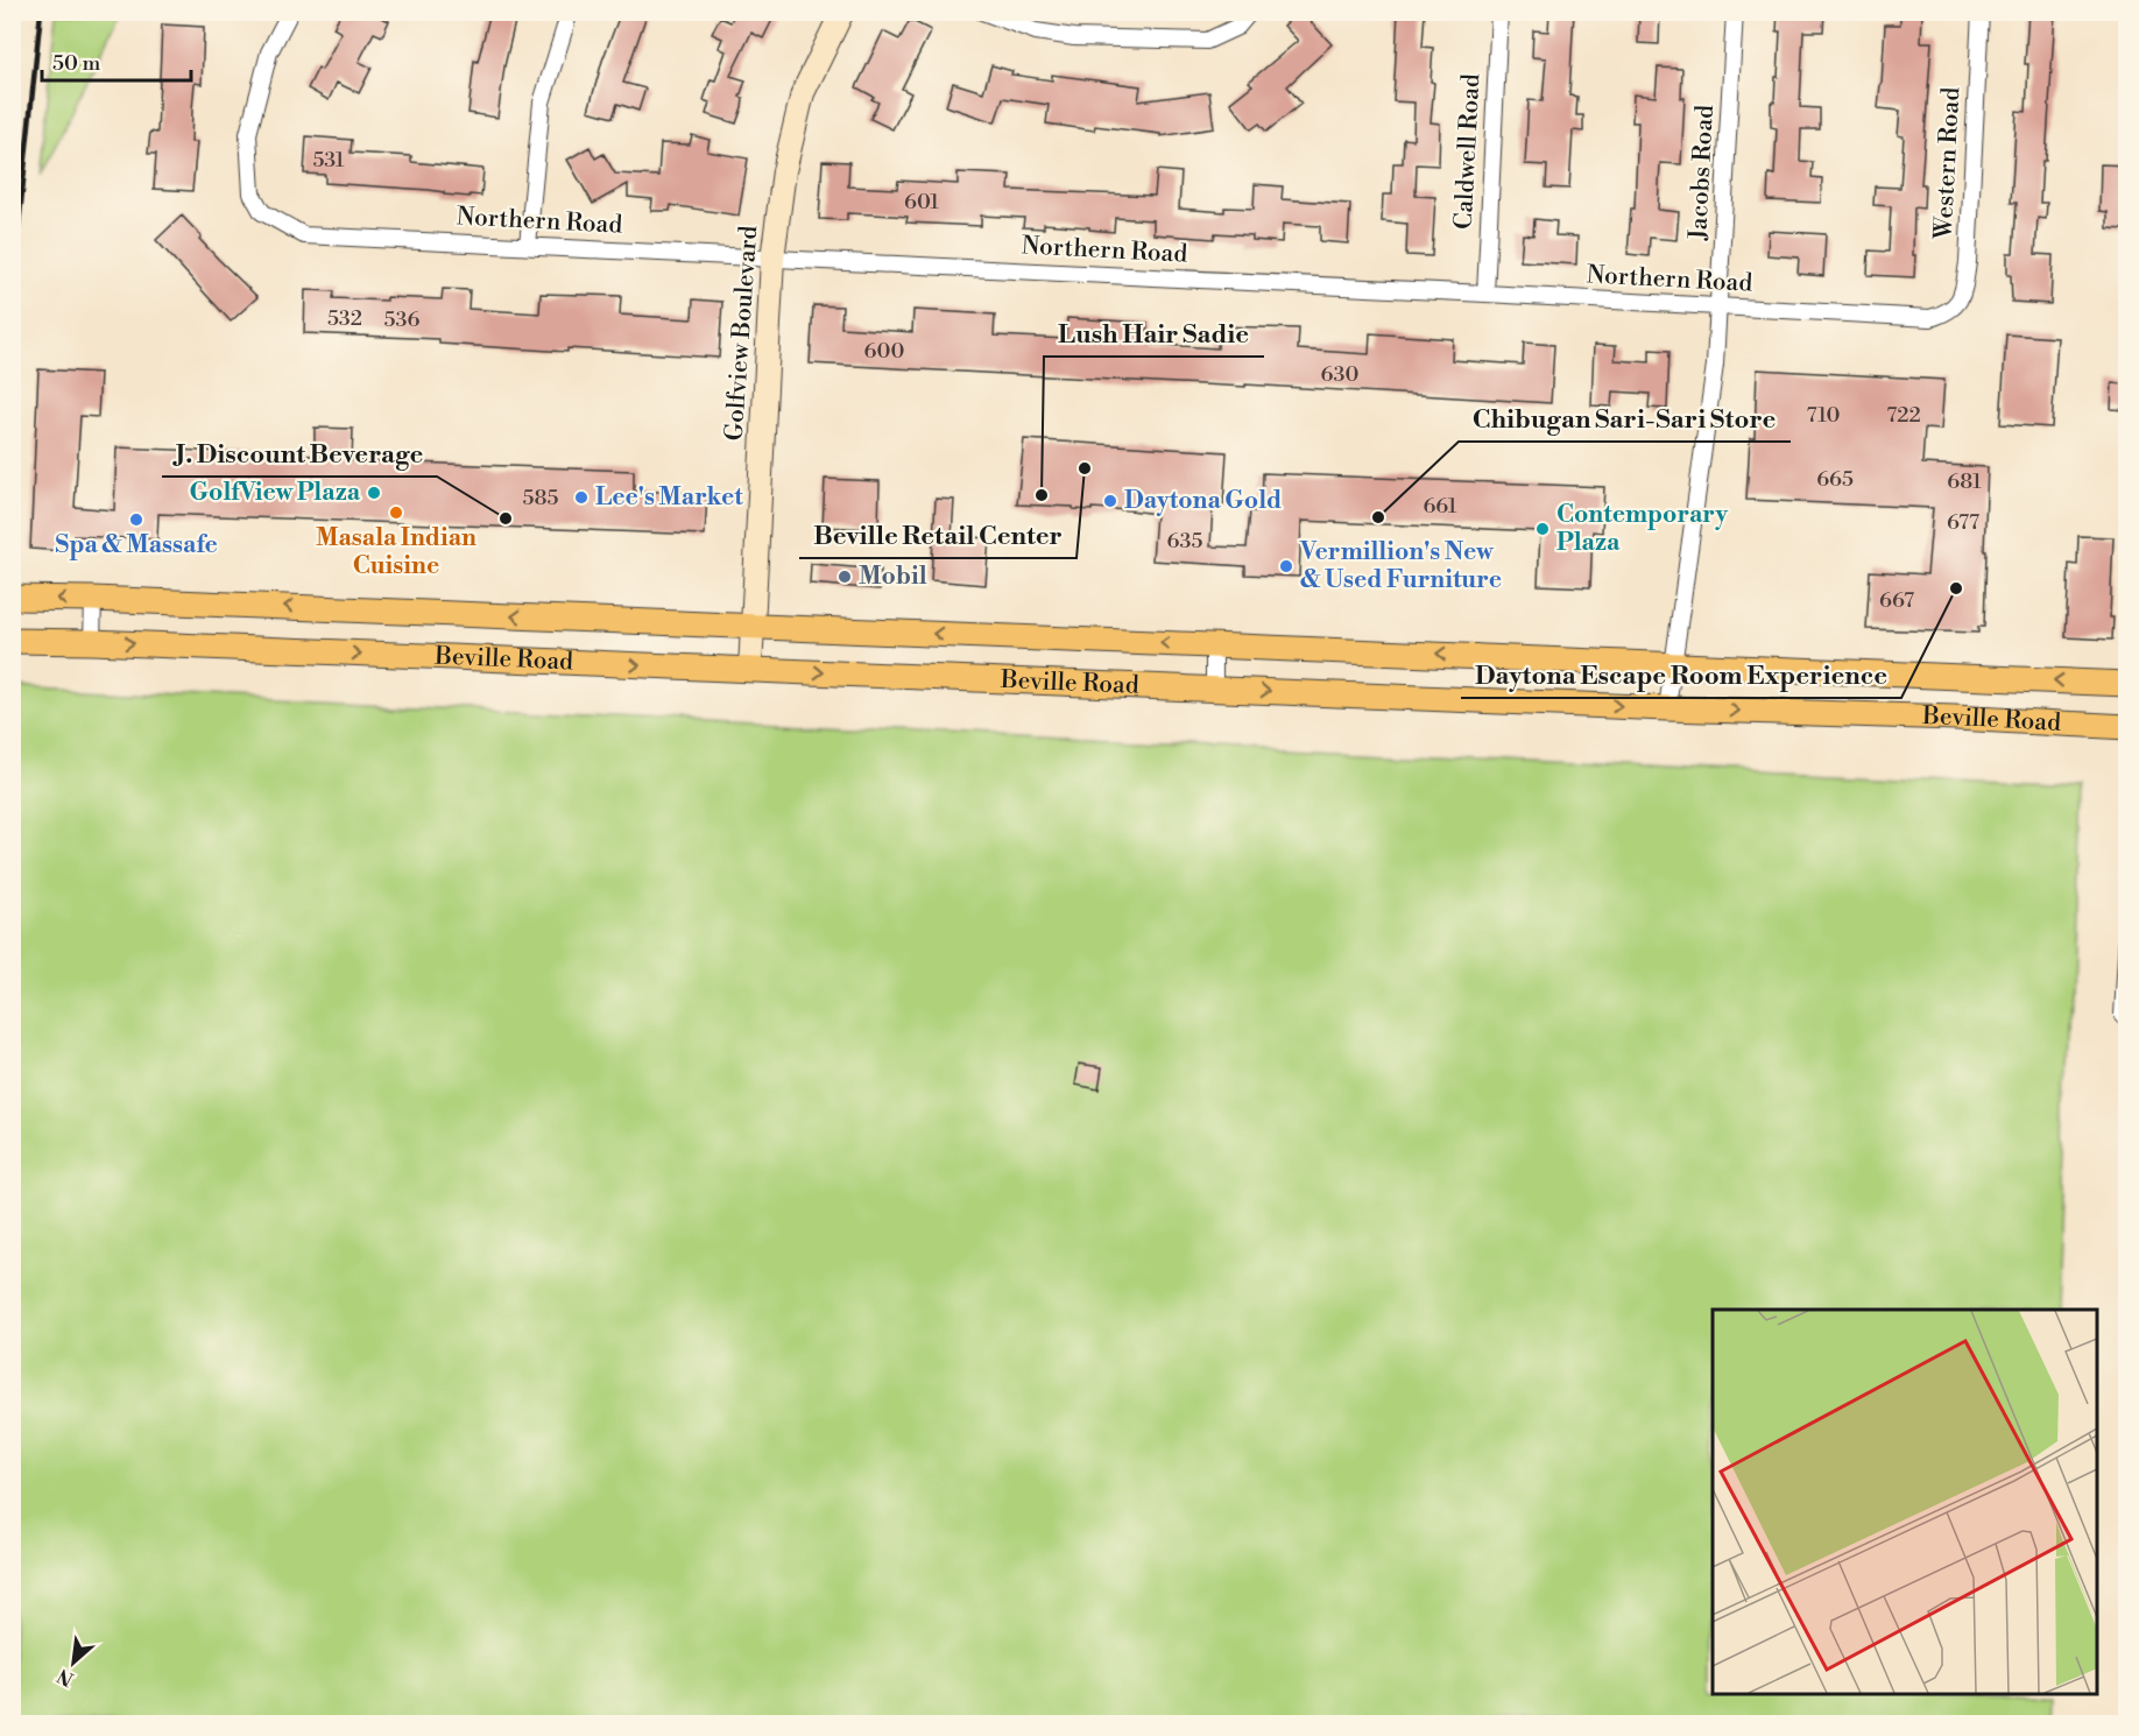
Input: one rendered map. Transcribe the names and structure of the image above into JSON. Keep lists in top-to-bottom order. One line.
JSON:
{"streets":{"main road":["Beville Road"],"street":["Caldwell Road","Western Road","Jacobs Road","Northern Road","Golfview Boulevard"]},"crossings":[["Caldwell Road","Northern Road"],["Western Road","Northern Road"],["Jacobs Road","Northern Road"],["Jacobs Road","Beville Road"],["Northern Road","Golfview Boulevard"],["Golfview Boulevard","Beville Road"]],"places":["Beville Retail Center","GolfView Plaza","Lush Hair Sadie","Lee's Market","Daytona Gold","Masala Indian Cuisine","Chibugan Sari-Sari Store","J. Discount Beverage","Spa & Massafe","Contemporary Plaza","Vermillion's New & Used Furniture","Mobil","Daytona Escape Room Experience"],"house_numbers":["531","601","532","536","600","630","710","722","665","681","585","661","677","635","667"],"scale_bar":"50 m","north":"bottom left"}
